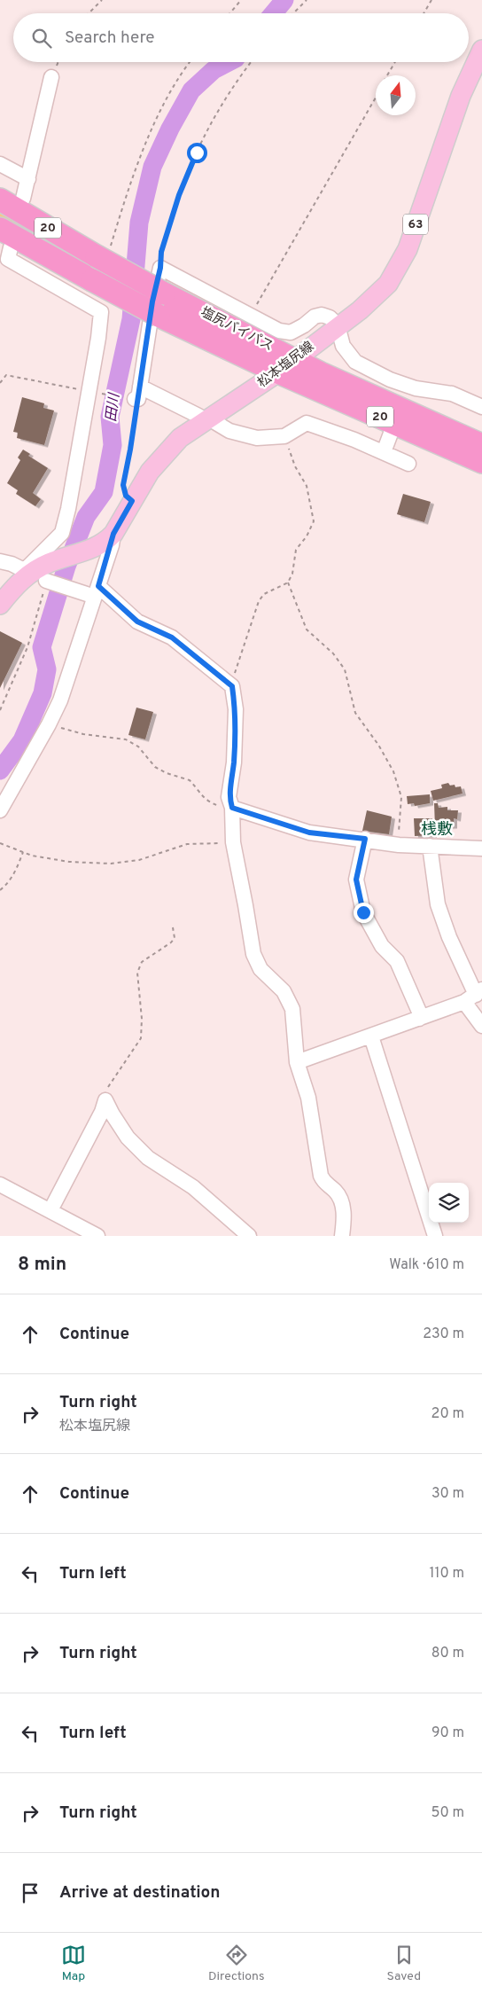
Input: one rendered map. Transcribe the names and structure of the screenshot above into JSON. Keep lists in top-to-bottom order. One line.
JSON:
{"streets":{"highway":["20","塩尻バイパス"],"main road":["63","松本塩尻線"]},"crossings":[["塩尻バイパス","松本塩尻線"]],"districts":["桟敷"],"water":["田川"],"north":"top","page":{"search":"Search here","heading":["8 min","Walk · 610 m"],"list":[["Continue","230 m"],["Turn right","松本塩尻線","20 m"],["Continue","30 m"],["Turn left","110 m"],["Turn right","80 m"],["Turn left","90 m"],["Turn right","50 m"],"Arrive at destination"],"nav":["Map","Directions","Saved"]}}
